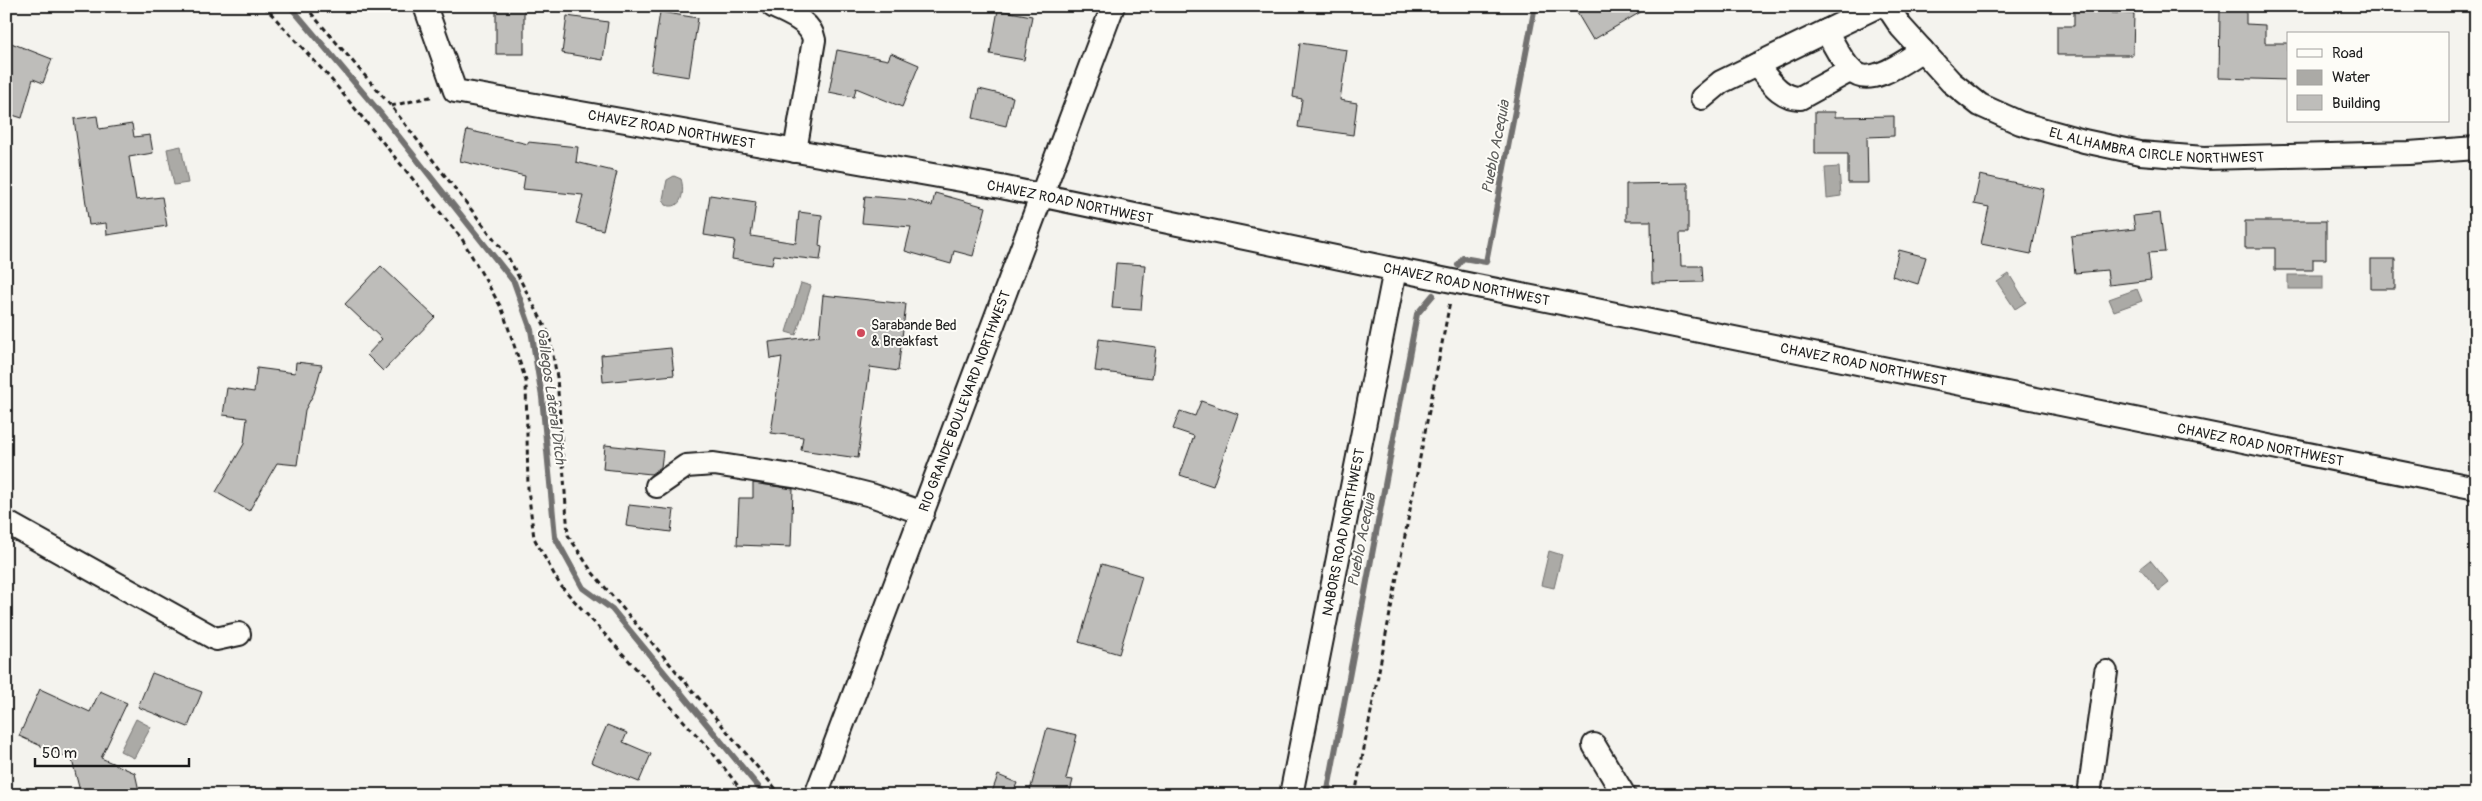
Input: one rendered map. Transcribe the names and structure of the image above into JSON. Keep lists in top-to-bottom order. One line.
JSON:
{"streets":{"street":["CHAVEZ ROAD NORTHWEST","EL ALHAMBRA CIRCLE NORTHWEST","RIO GRANDE BOULEVARD NORTHWEST","NABORS ROAD NORTHWEST"]},"crossings":[["CHAVEZ ROAD NORTHWEST","RIO GRANDE BOULEVARD NORTHWEST"],["CHAVEZ ROAD NORTHWEST","NABORS ROAD NORTHWEST"]],"water":["Pueblo Acequia","Gallegos Lateral Ditch"],"places":["Sarabande Bed & Breakfast"],"legend":["Road","Water","Building"],"scale_bar":"50 m"}
